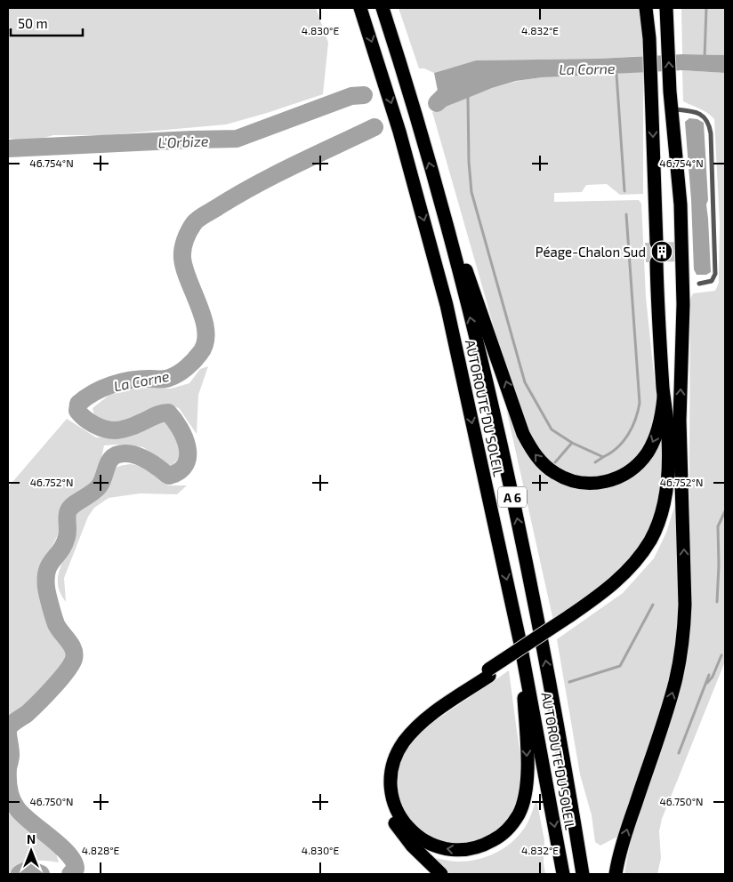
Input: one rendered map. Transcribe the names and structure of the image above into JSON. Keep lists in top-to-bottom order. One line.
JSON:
{"streets":{"highway":["AUTOROUTE DU SOLEIL","A 6"]},"water":["La Corne","L'Orbize"],"places":{"building":["Péage-Chalon Sud"]},"scale_bar":"50 m","north":"top","coordinates":["4.830°E","4.832°E","46.754°N","46.752°N","46.750°N","4.828°E"]}
